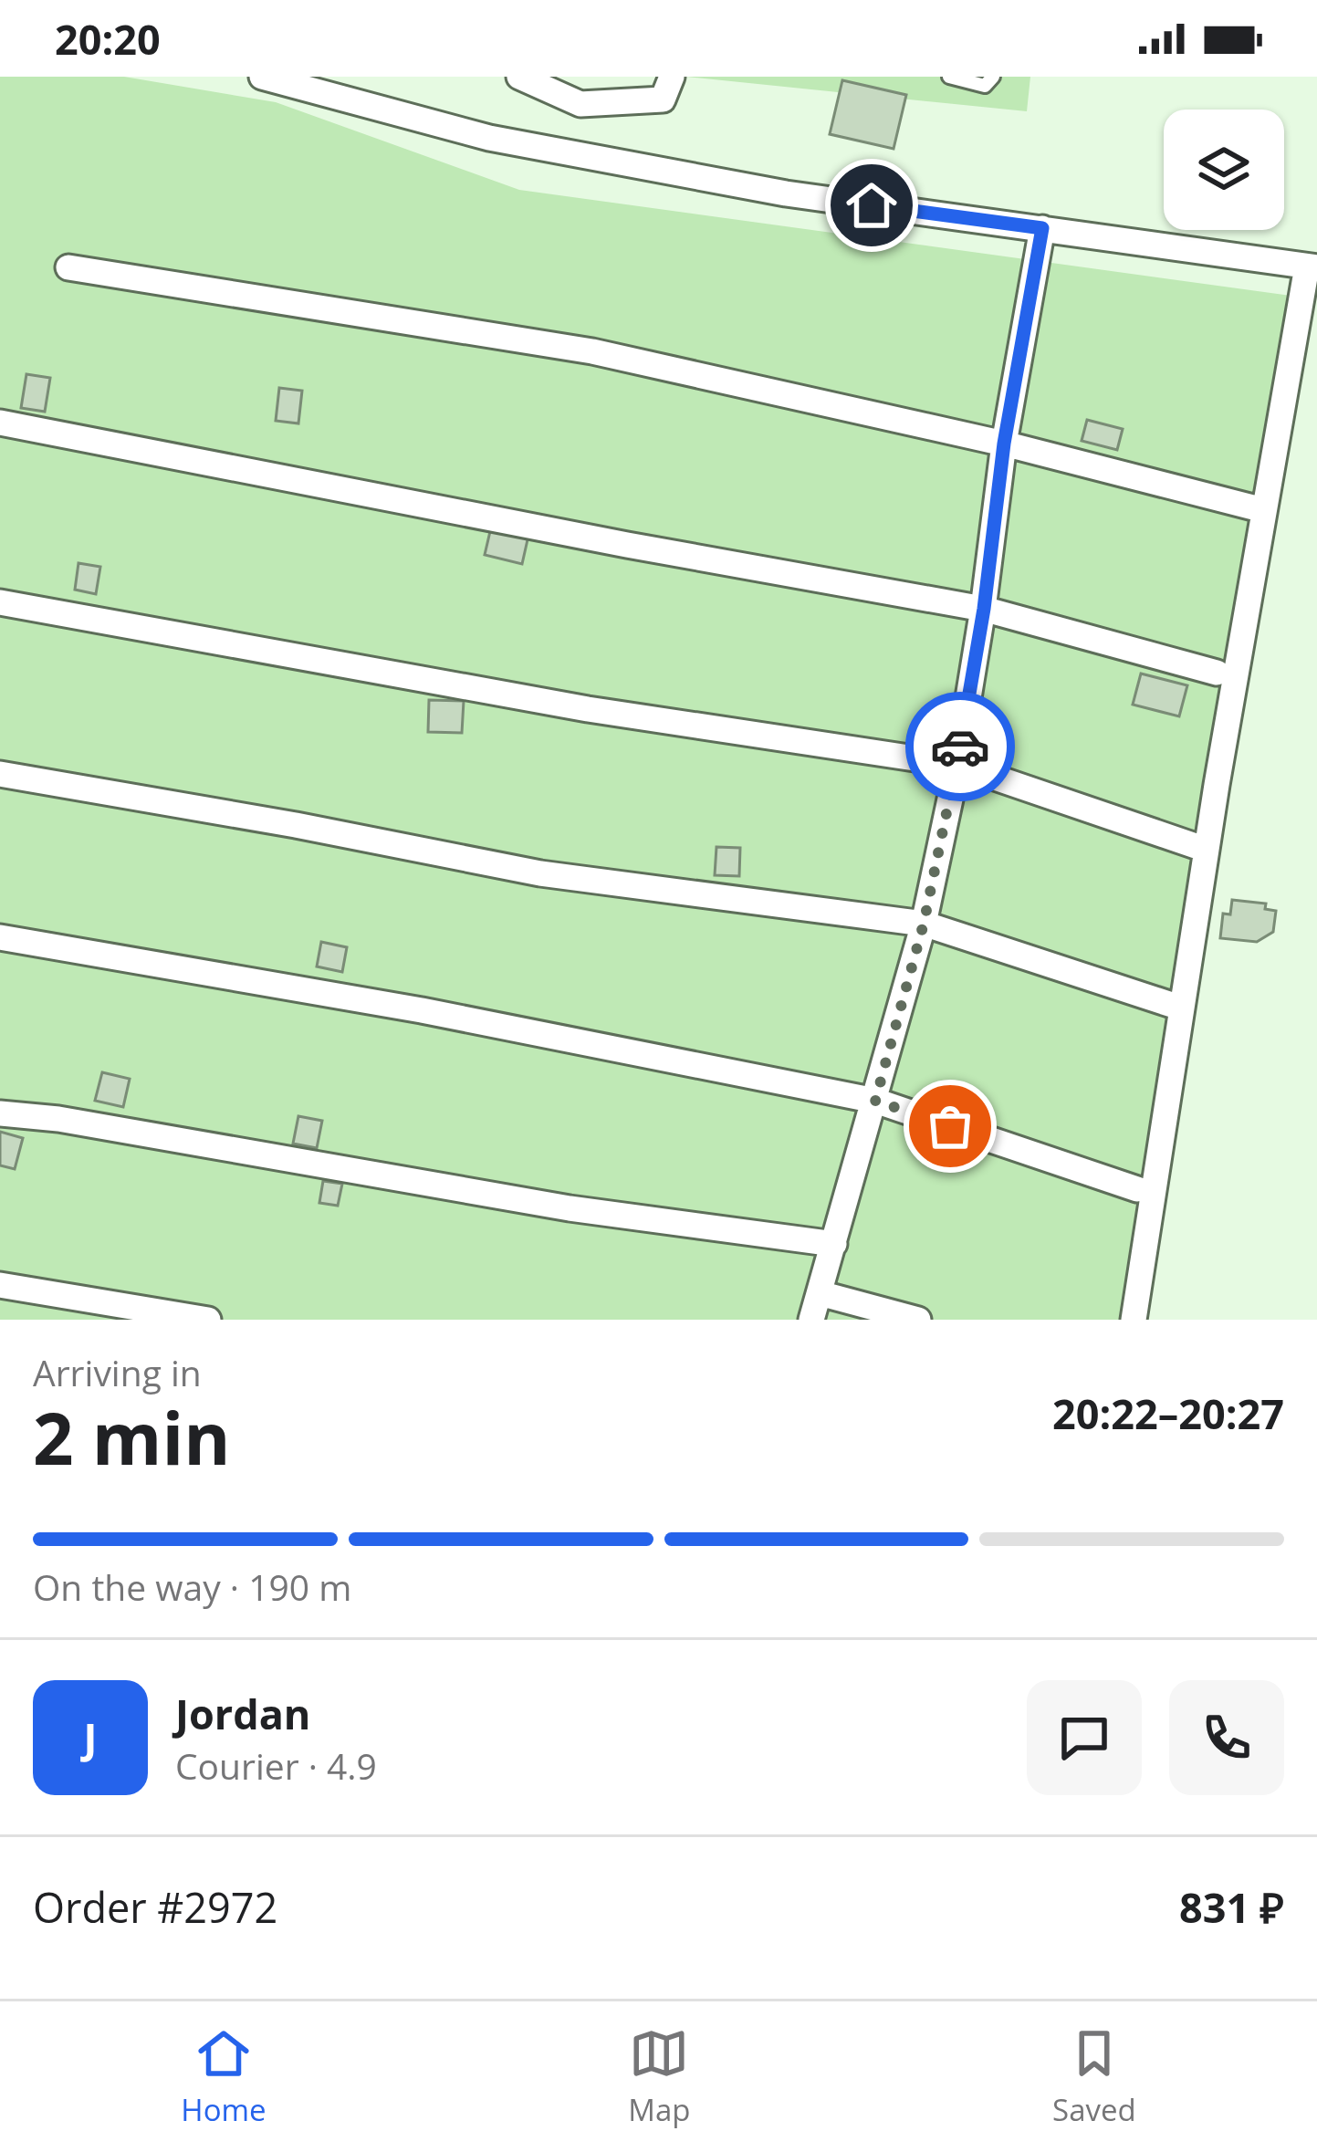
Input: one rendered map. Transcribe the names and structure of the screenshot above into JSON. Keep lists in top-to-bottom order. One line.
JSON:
{"page":{"status":"20:20","heading":["2 min","Arriving in","20:22–20:27"],"panel":["Jordan","Courier · 4.9","Order #2972","831 ₽"],"bar":"On the way · 190 m","round":"J","tabs":["Home","Map","Saved"]}}
